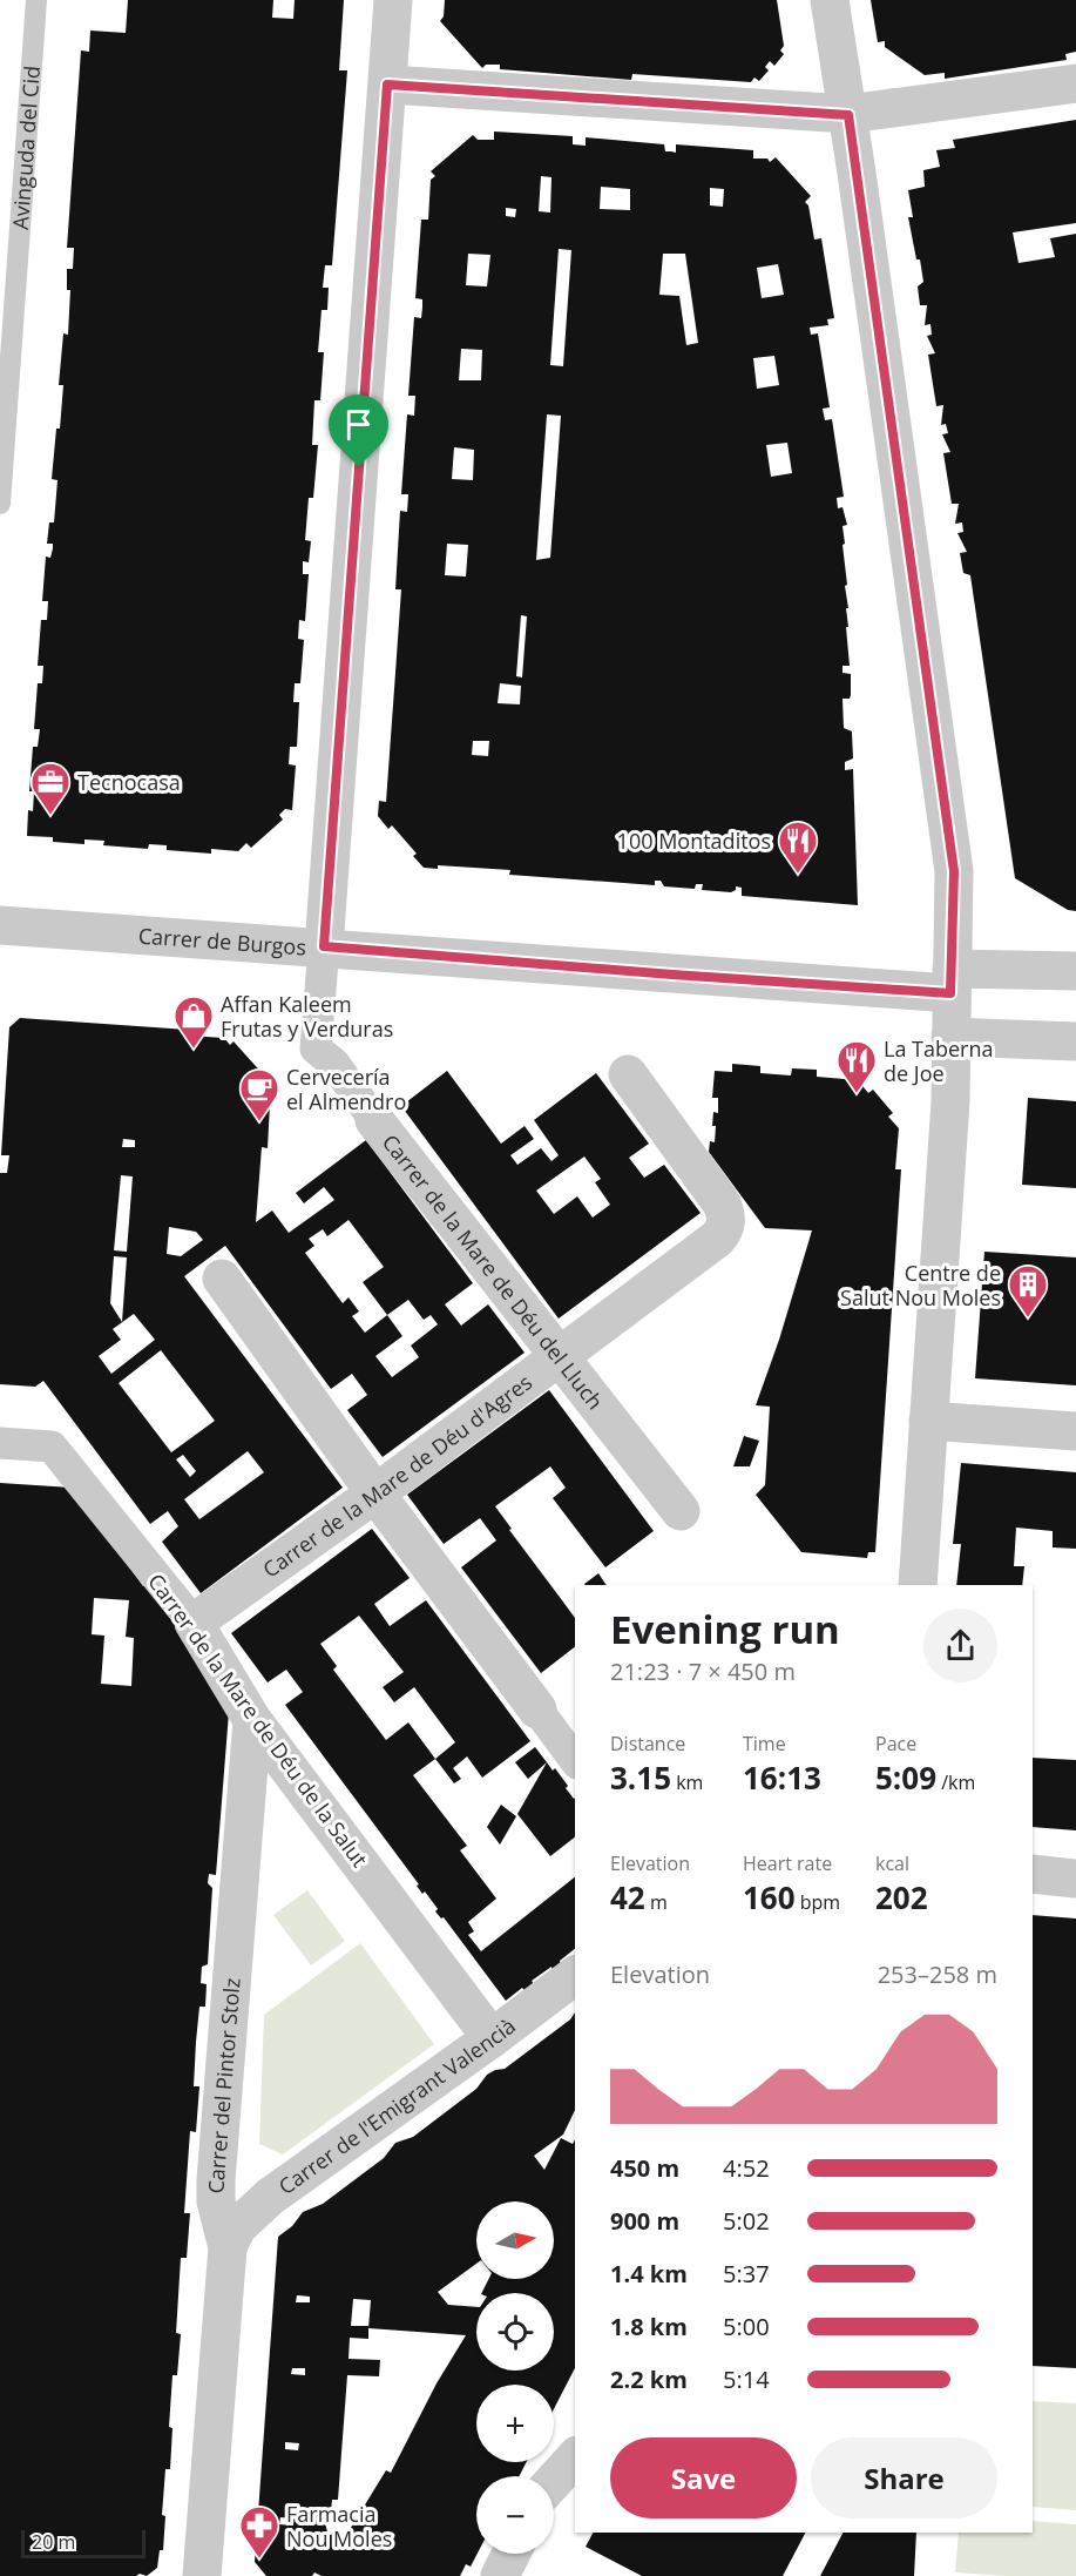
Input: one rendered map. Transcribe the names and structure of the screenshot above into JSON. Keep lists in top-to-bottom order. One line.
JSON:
{"streets":{"street":["Carrer de Burgos","Carrer de la Mare de Déu del Lluch","Carrer de la Mare de Déu d'Agres","Carrer de la Mare de Déu de la Salut","Carrer del Pintor Stolz","Carrer de l'Emigrant Valencià"],"lane":["Avinguda del Cid"]},"crossings":[["Carrer de Burgos","Carrer de la Mare de Déu del Lluch"],["Carrer de la Mare de Déu del Lluch","Carrer de la Mare de Déu d'Agres"],["Carrer de la Mare de Déu d'Agres","Carrer de la Mare de Déu de la Salut"],["Carrer de la Mare de Déu de la Salut","Carrer del Pintor Stolz"],["Carrer de la Mare de Déu de la Salut","Carrer de l'Emigrant Valencià"],["Carrer del Pintor Stolz","Carrer de l'Emigrant Valencià"]],"places":{"office":["Tecnocasa"],"restaurant":["100 Montaditos","La Taberna de Joe"],"shop":["Affan Kaleem Frutas y Verduras"],"cafe":["Cervecería el Almendro"],"building":["Centre de Salut Nou Moles"],"pharmacy":["Farmacia Nou Moles"]},"scale_bar":"20 m","north":"right","page":{"heading":["Evening run","21:23 · 7 × 450 m"],"stats":[["Distance","3.15 km"],["Time","16:13"],["Pace","5:09 /km"],["Elevation","42 m"],["Heart rate","160 bpm"],["kcal","202"]],"chart":["Elevation","253–258 m"],"list":[{"name":"450 m","note":"4:52"},{"name":"900 m","note":"5:02"},{"name":"1.4 km","note":"5:37"},{"name":"1.8 km","note":"5:00"},{"name":"2.2 km","note":"5:14"}],"map_buttons":["+","−"],"buttons":["Save","Share"],"scale":"20 m"}}
